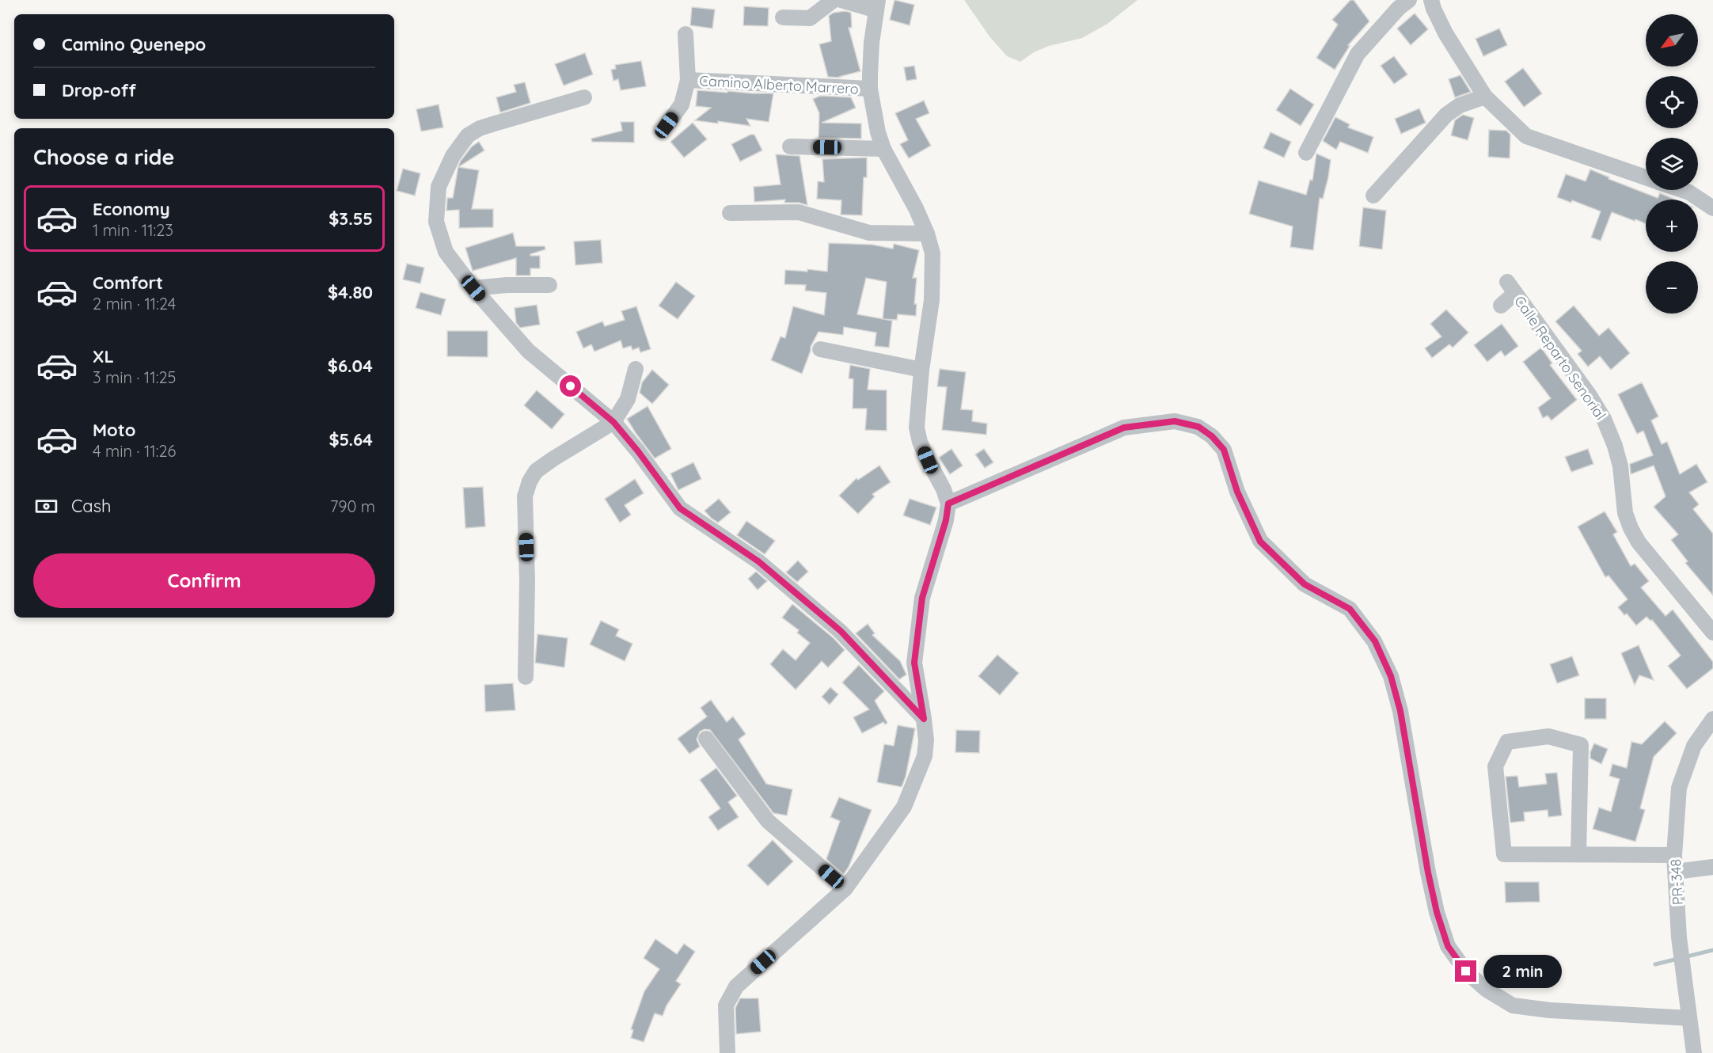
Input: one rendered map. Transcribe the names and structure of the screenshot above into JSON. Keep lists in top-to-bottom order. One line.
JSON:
{"streets":{"street":["Camino Alberto Marrero","Calle Reparto Senorial","PR-348"]},"north":"bottom left","page":{"map_buttons":["+","−"],"banner":["Camino Quenepo","Drop-off"],"heading":"Choose a ride","list":[{"name":"Economy","note":"1 min · 11:23","value":"$3.55"},{"name":"Comfort","note":"2 min · 11:24","value":"$4.80"},{"name":"XL","note":"3 min · 11:25","value":"$6.04"},{"name":"Moto","note":"4 min · 11:26","value":"$5.64"}],"pay":["Cash","790 m"],"buttons":"Confirm","bubble":"2 min"}}
